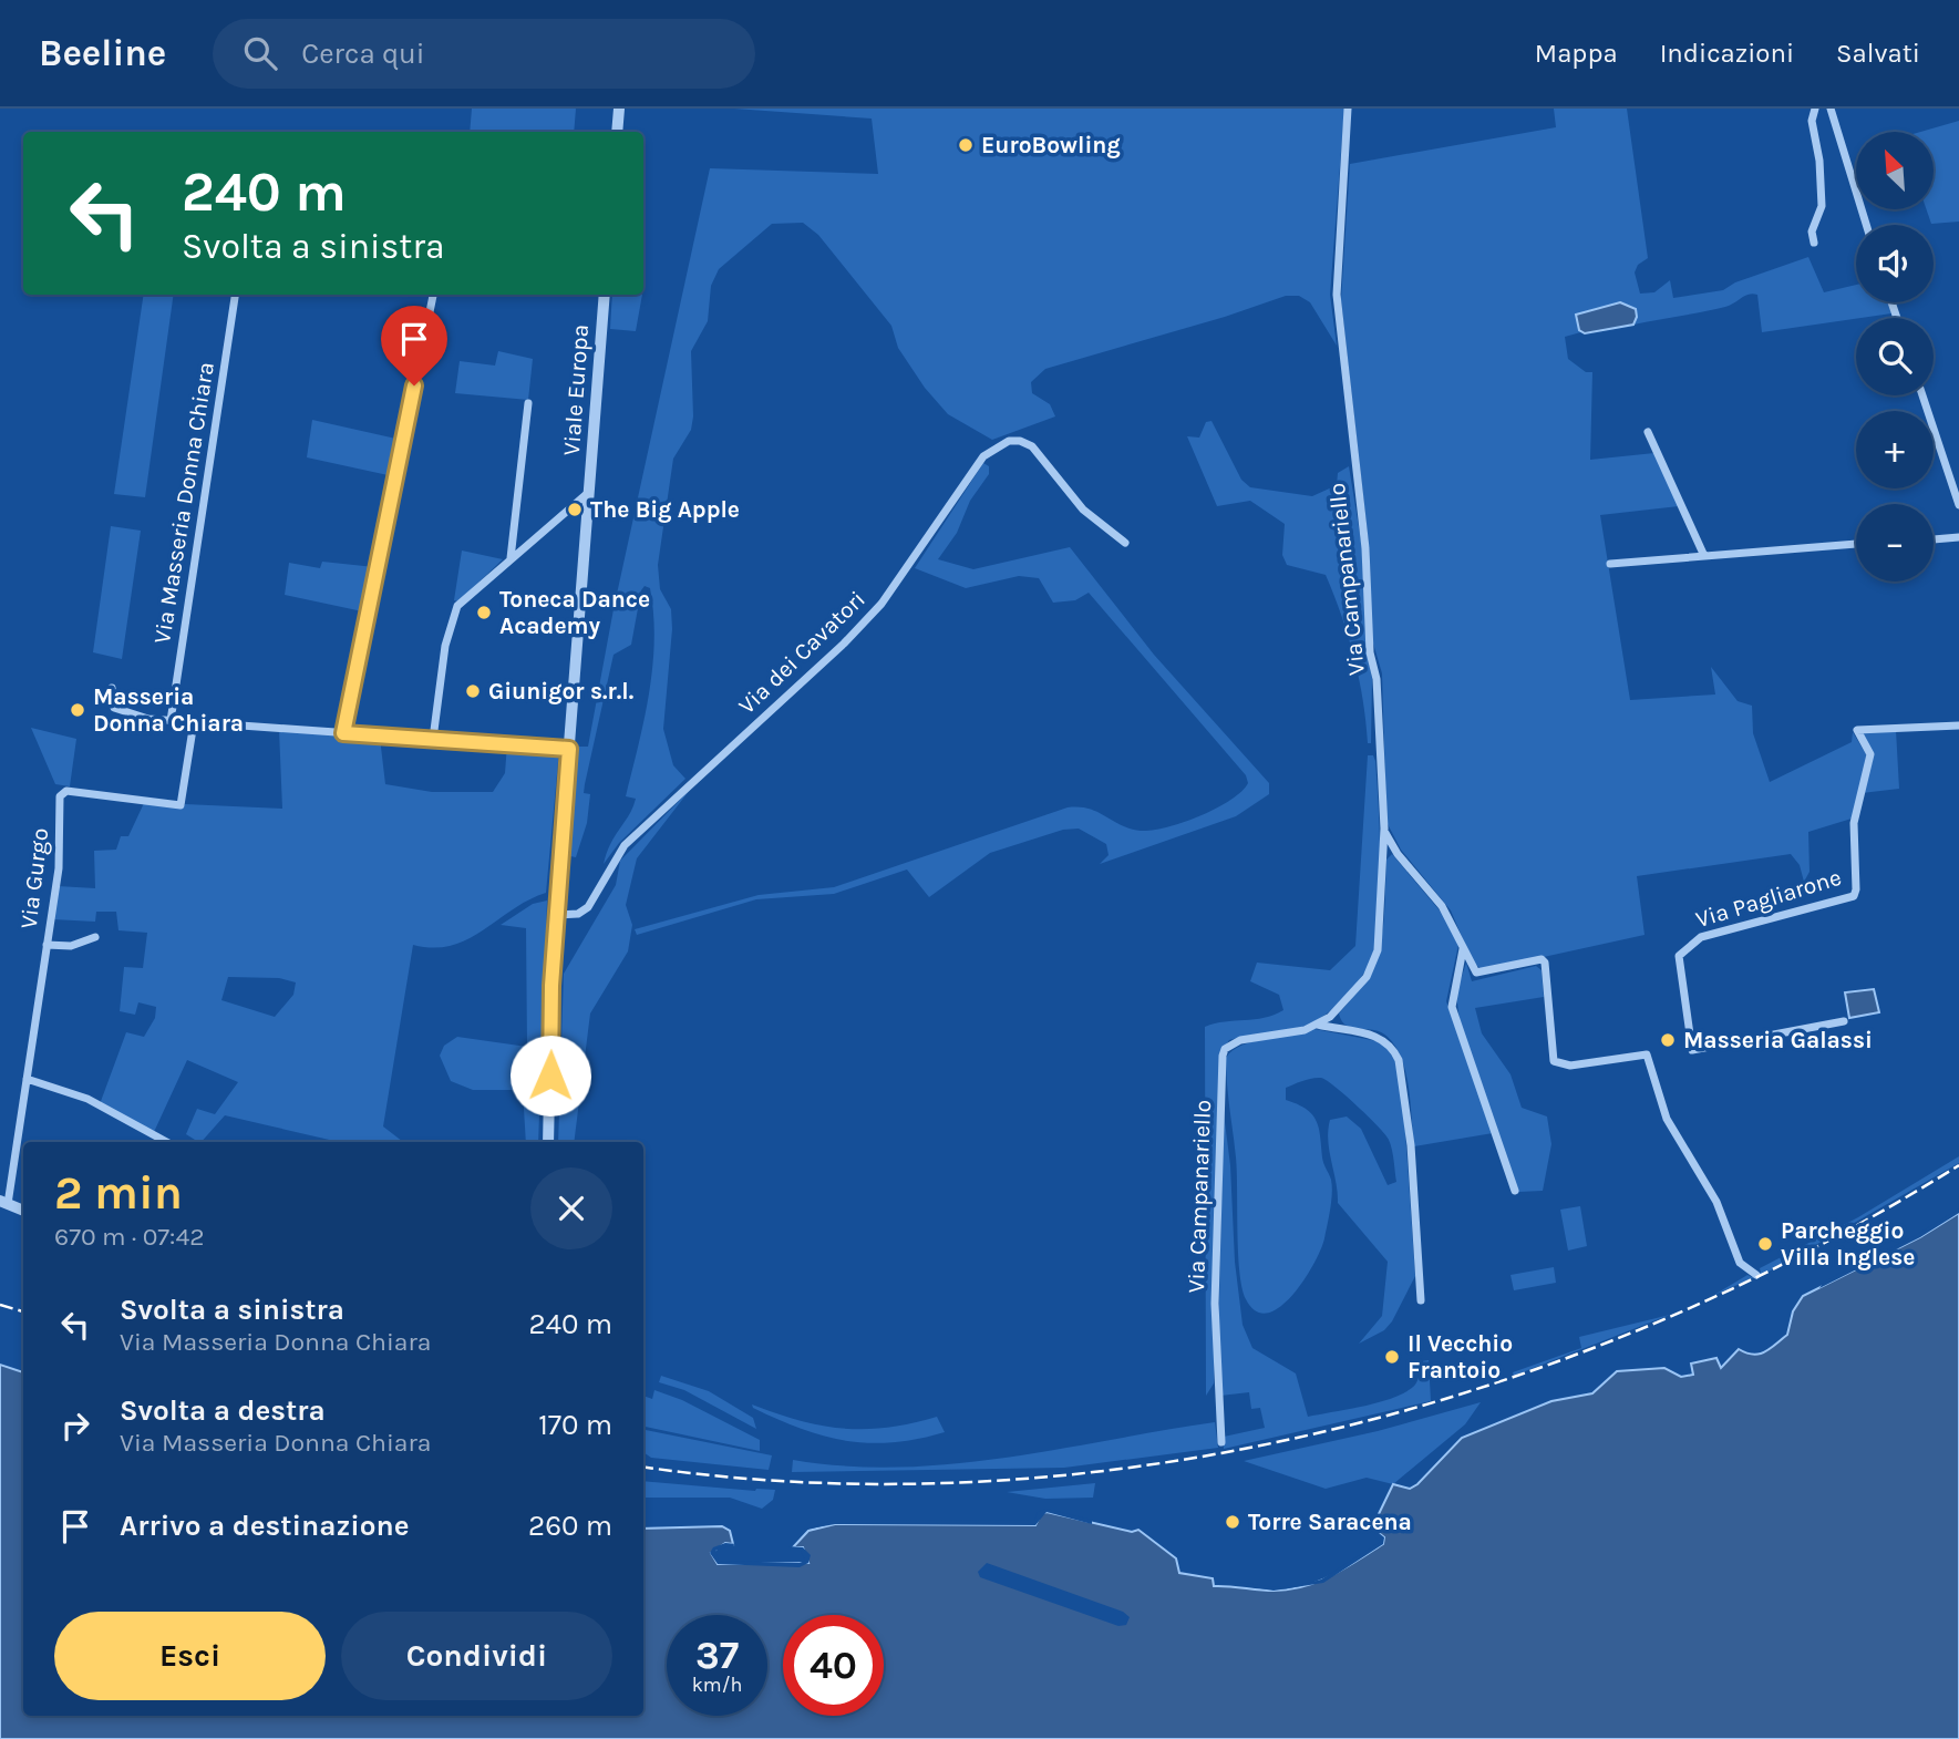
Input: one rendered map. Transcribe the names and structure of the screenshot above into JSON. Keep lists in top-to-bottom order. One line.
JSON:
{"streets":{"street":["Viale Europa","Via Masseria Donna Chiara","Via Campanariello","Via dei Cavatori","Via Gurgo","Via Pagliarone"]},"crossings":[["Viale Europa","Via dei Cavatori"]],"places":["EuroBowling","The Big Apple","Toneca Dance Academy","Giunigor s.r.l.","Masseria Donna Chiara","Masseria Galassi","Parcheggio Villa Inglese","Il Vecchio Frantoio","Torre Saracena"],"north":"top left","page":{"header":"Beeline","search":"Cerca qui","nav":["Mappa","Indicazioni","Salvati"],"map_buttons":["+","−"],"turn":["240 m","Svolta a sinistra"],"heading":["2 min","670 m · 07:42"],"list":[{"name":"Svolta a sinistra","note":"Via Masseria Donna Chiara","value":"240 m"},{"name":"Svolta a destra","note":"Via Masseria Donna Chiara","value":"170 m"},{"name":"Arrivo a destinazione","value":"260 m"}],"buttons":["Esci","Condividi"],"speed":"37 km/h","limit":"40"}}
